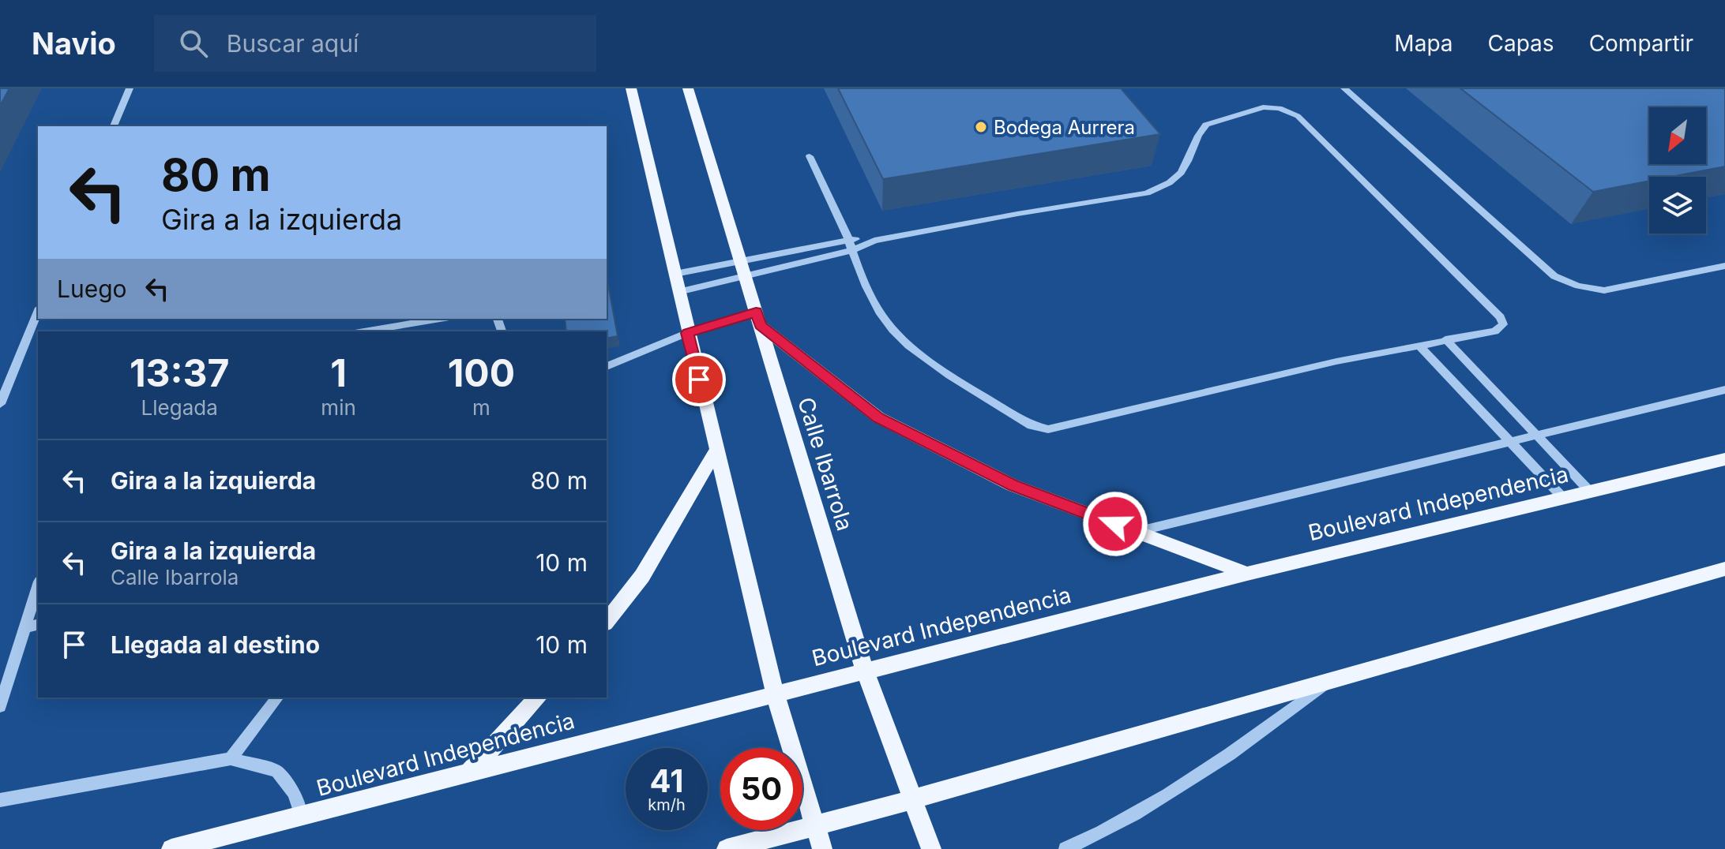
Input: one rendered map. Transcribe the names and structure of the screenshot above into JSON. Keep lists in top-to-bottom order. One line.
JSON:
{"streets":{"main road":["Calle Ibarrola","Boulevard Independencia"]},"crossings":[["Calle Ibarrola","Boulevard Independencia"]],"places":["Bodega Aurrera"],"north":"bottom left","page":{"header":"Navio","search":"Buscar aquí","nav":["Mapa","Capas","Compartir"],"turn":["80 m","Gira a la izquierda"],"then":"Luego","eta":["13:37","Llegada","1","min","100","m"],"list":[{"name":"Gira a la izquierda","value":"80 m"},{"name":"Gira a la izquierda","note":"Calle Ibarrola","value":"10 m"},{"name":"Llegada al destino","value":"10 m"}],"speed":"41 km/h","limit":"50"}}
